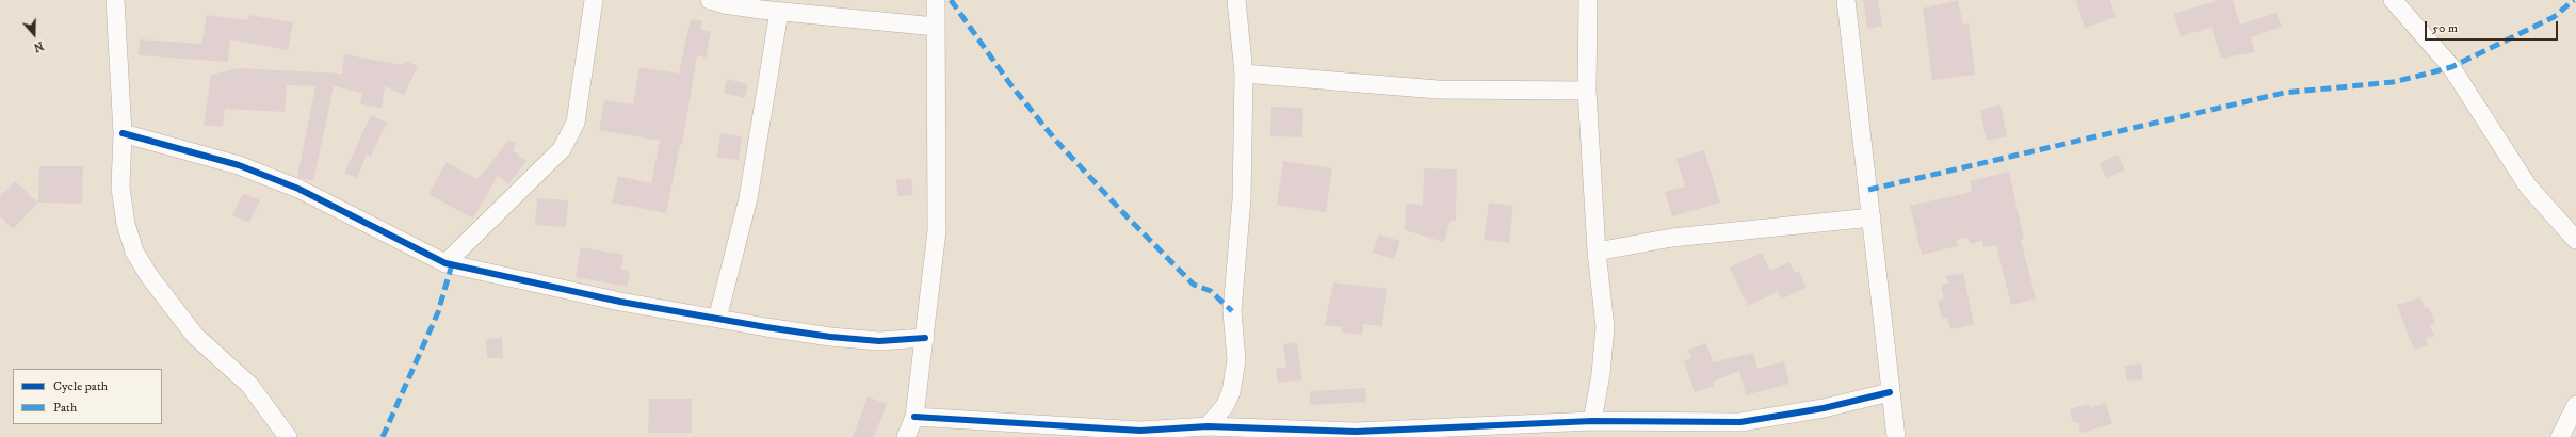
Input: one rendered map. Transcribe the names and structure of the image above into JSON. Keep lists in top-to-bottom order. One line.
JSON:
{"legend":["Cycle path","Path"],"scale_bar":"50 m","north":"bottom"}
